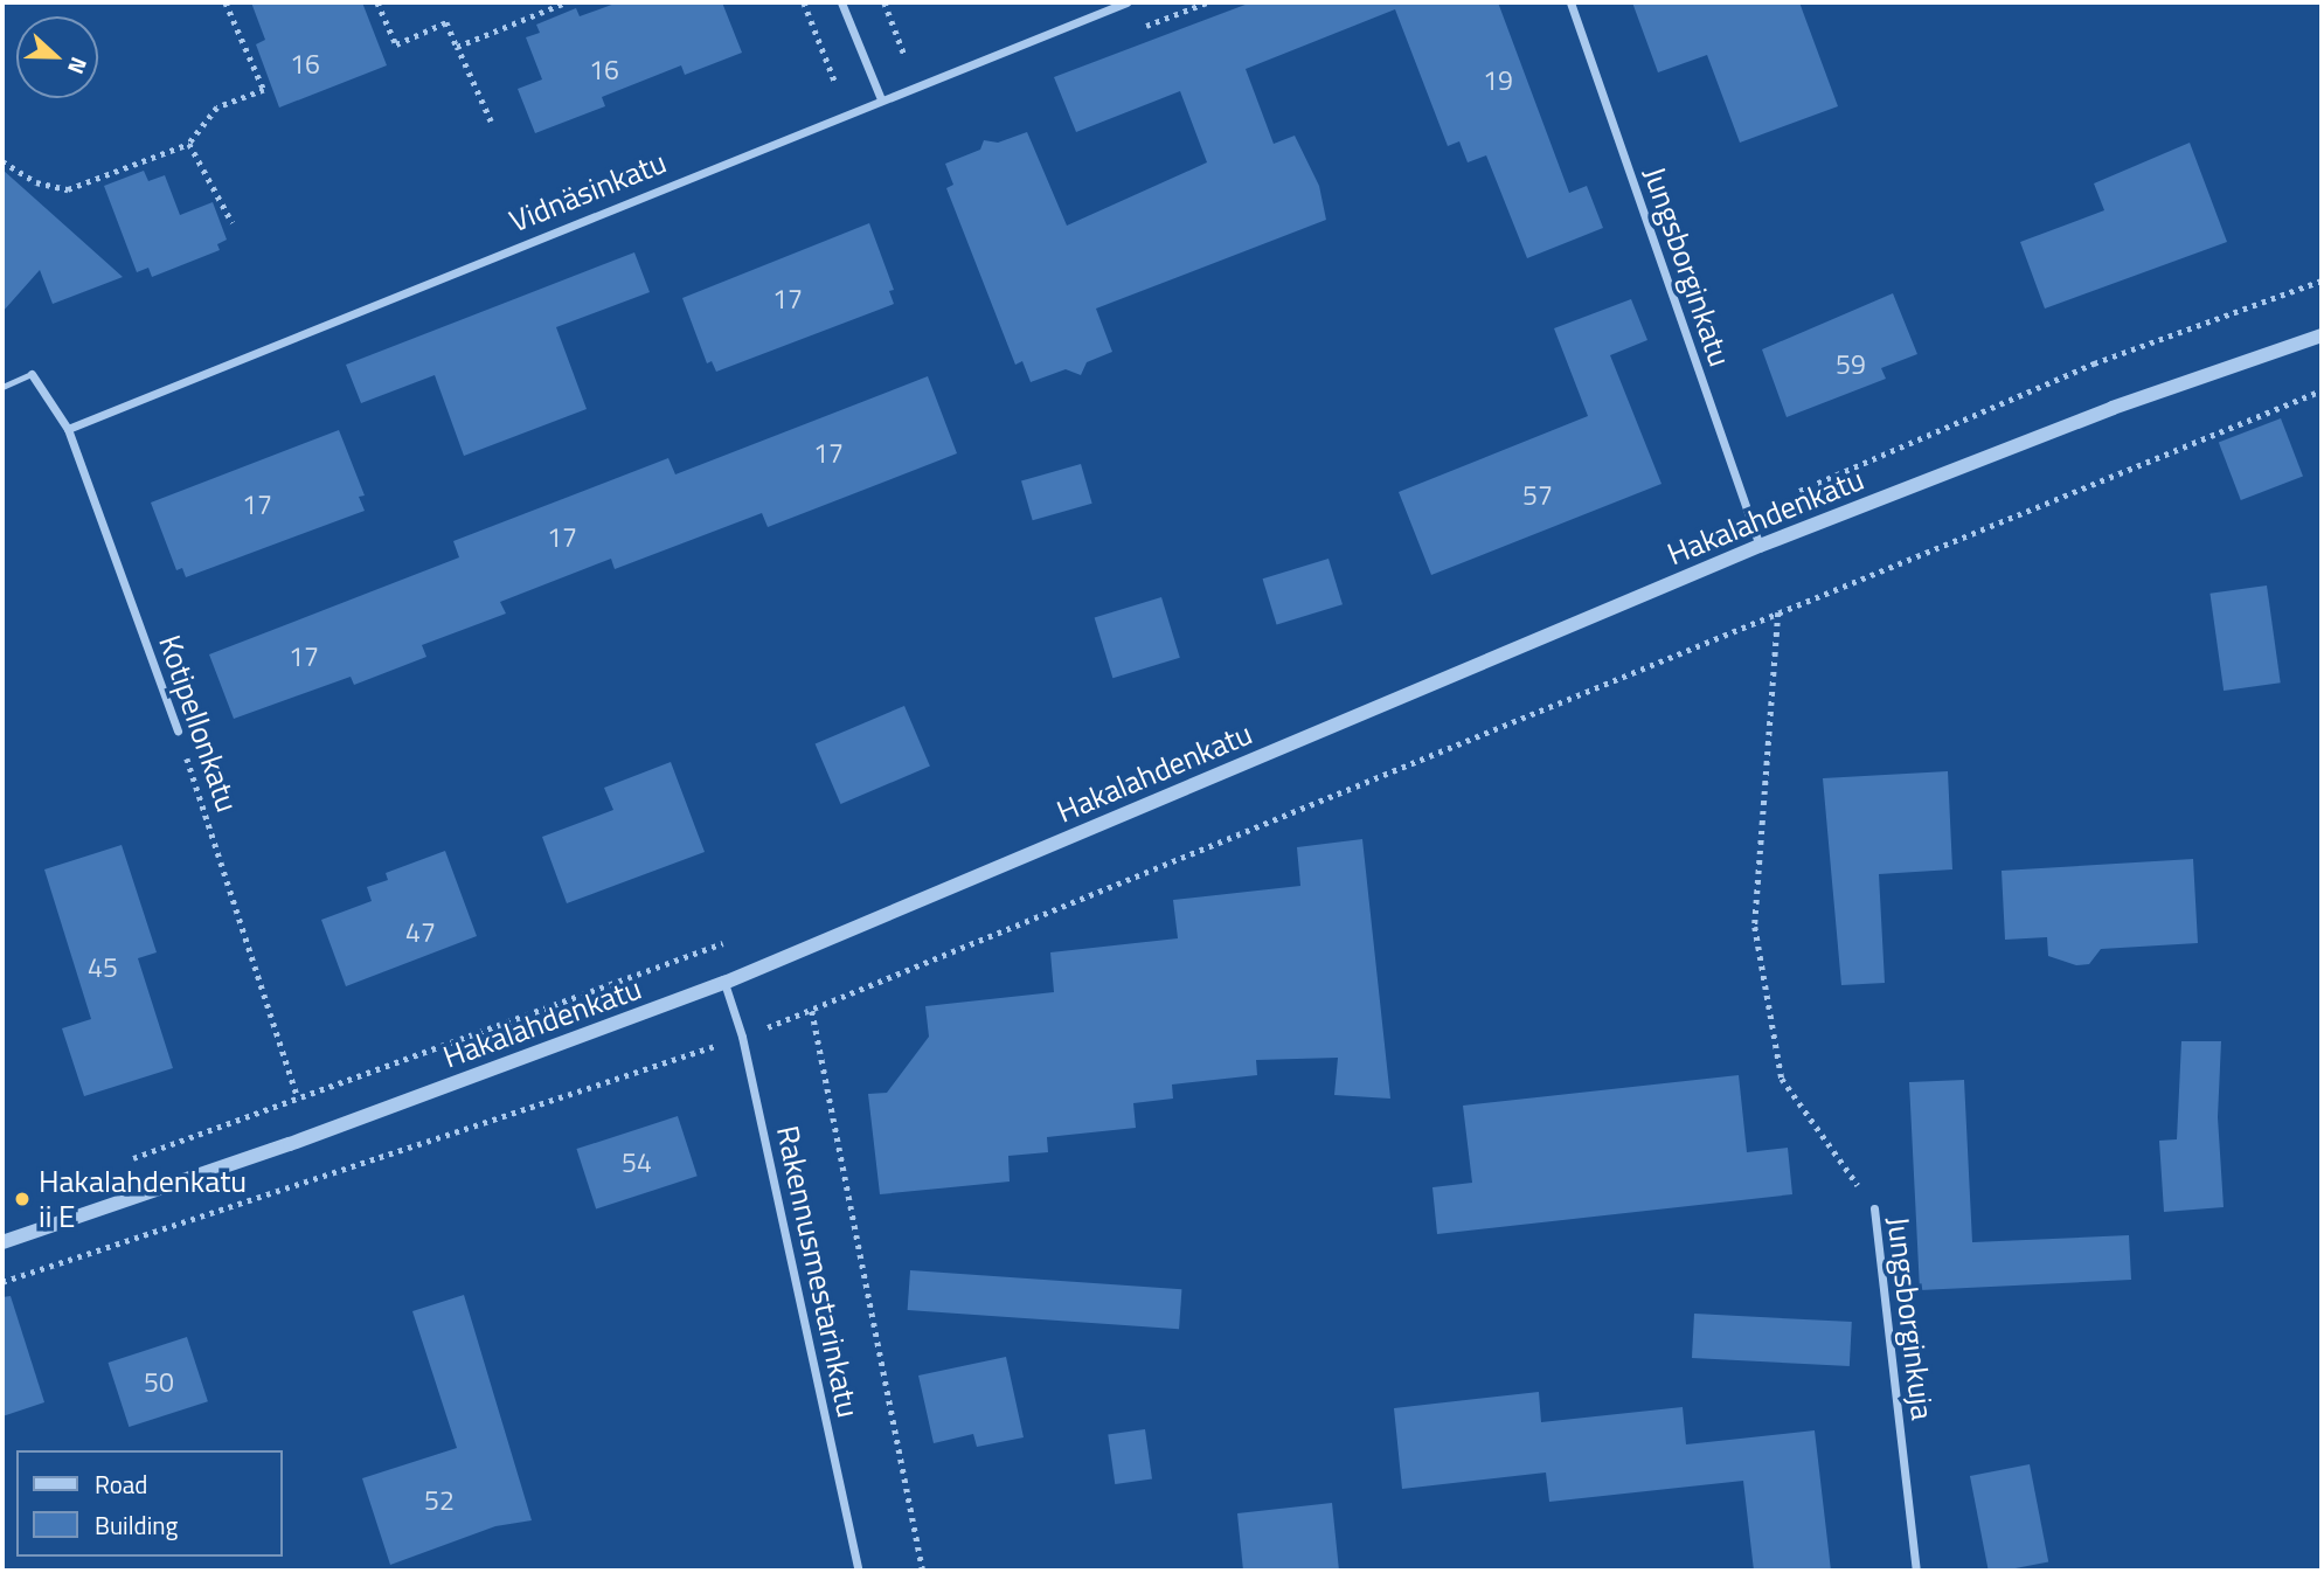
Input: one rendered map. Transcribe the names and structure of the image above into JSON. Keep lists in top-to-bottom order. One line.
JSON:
{"streets":{"street":["Vidnäsinkatu","Jungsborginkatu","Hakalahdenkatu","Kotipellonkatu","Rakennusmestarinkatu","Jungsborginkuja"]},"crossings":[["Vidnäsinkatu","Kotipellonkatu"],["Jungsborginkatu","Hakalahdenkatu"],["Hakalahdenkatu","Rakennusmestarinkatu"]],"places":["Hakalahdenkatu ii E"],"house_numbers":["16","16","19","17","59","17","57","17","17","17","47","45","54","50","52"],"legend":["Road","Building"],"north":"right"}
